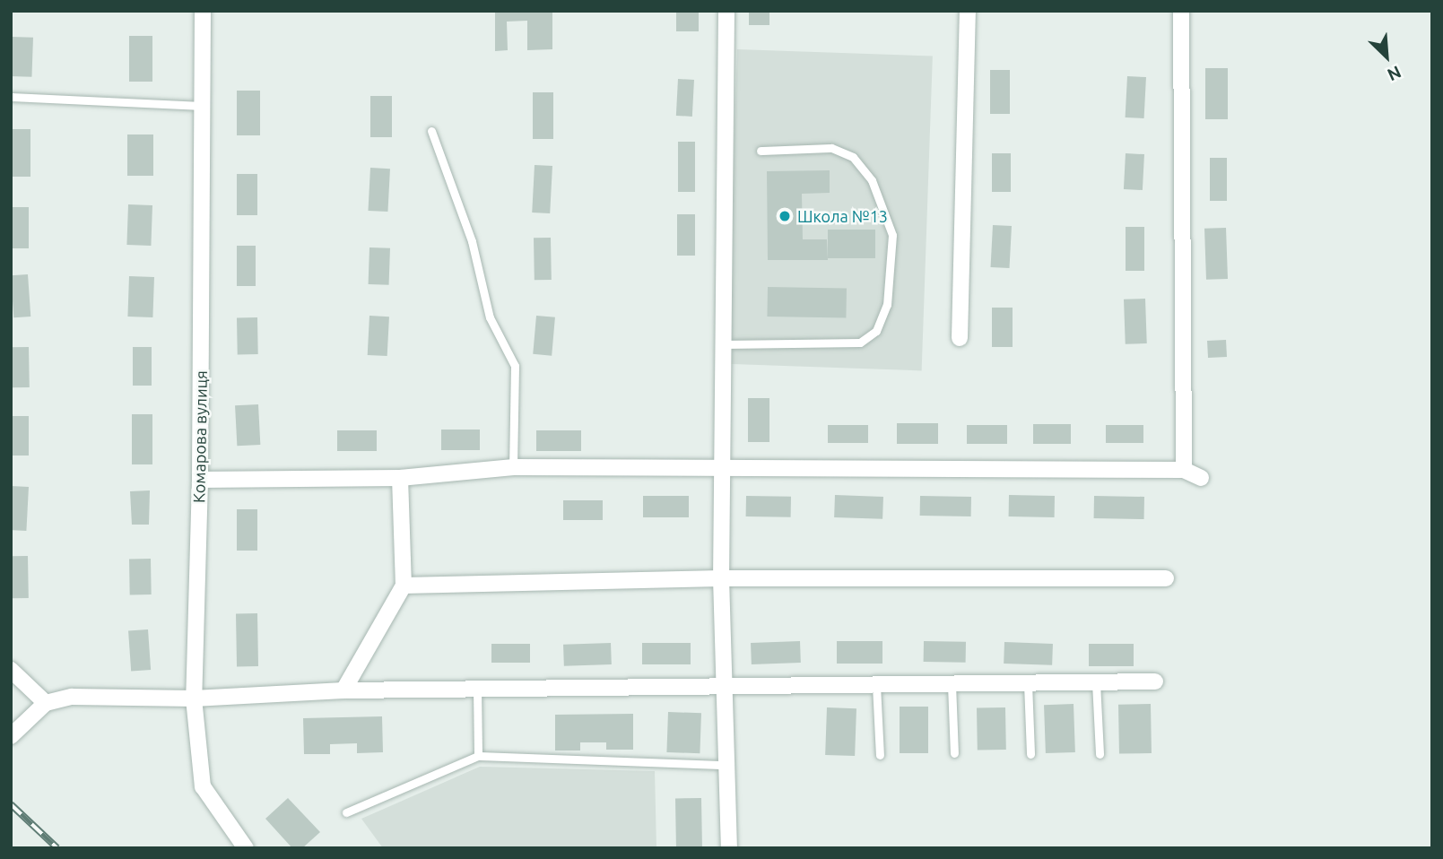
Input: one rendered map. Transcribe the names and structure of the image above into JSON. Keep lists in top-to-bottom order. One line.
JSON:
{"streets":{"street":["Комарова вулиця"]},"places":["Школа №13"],"north":"bottom right"}
